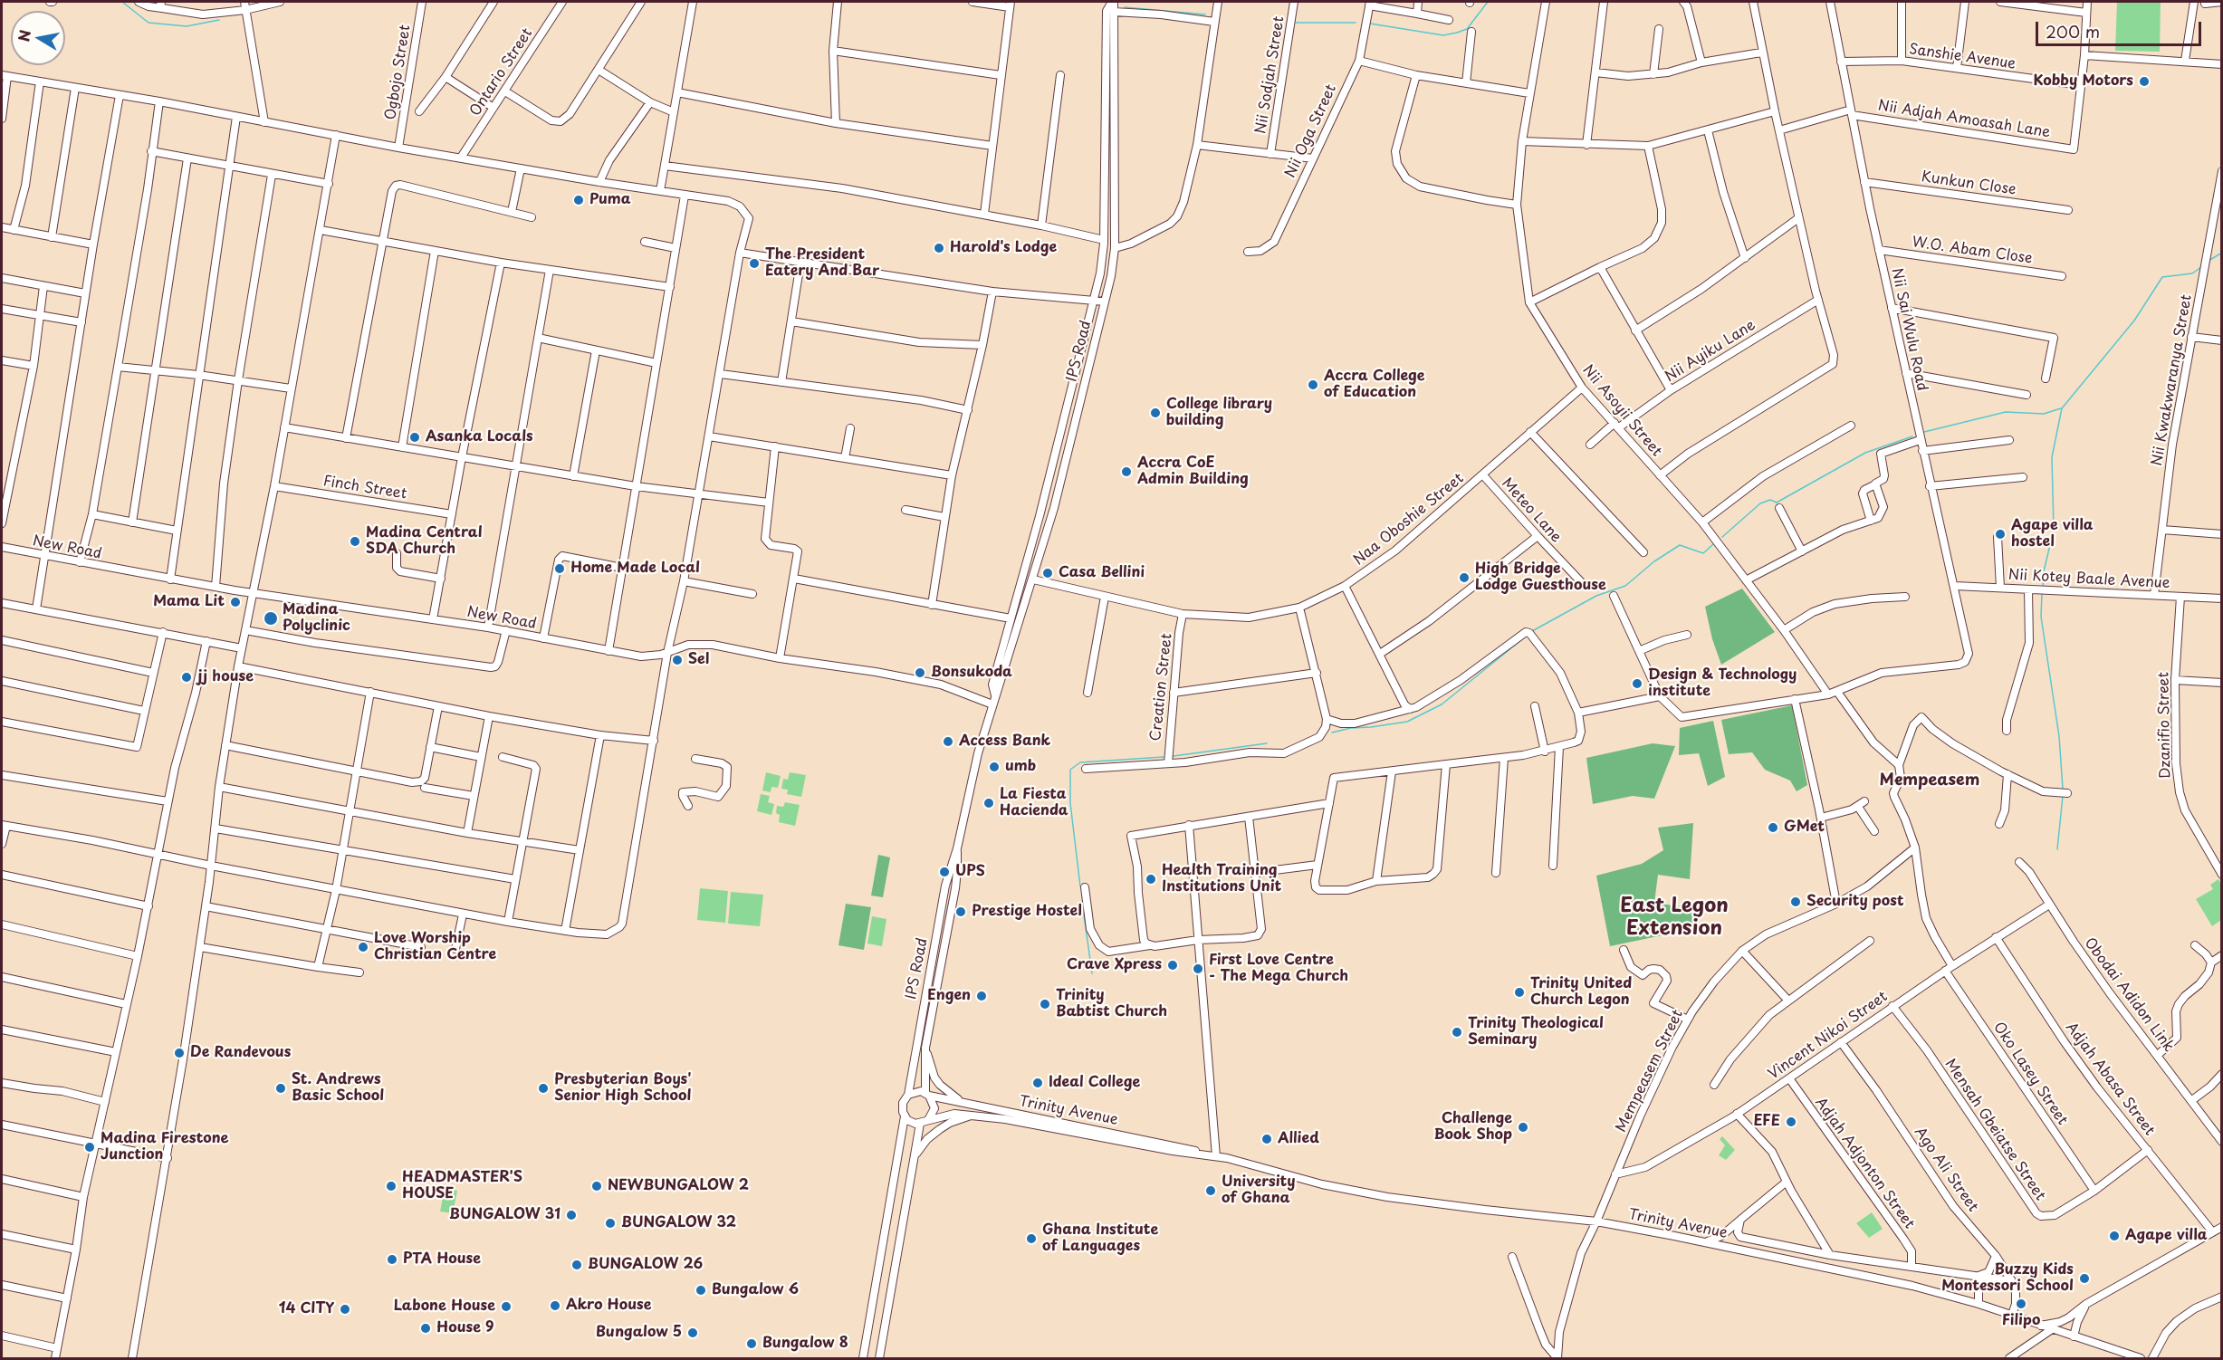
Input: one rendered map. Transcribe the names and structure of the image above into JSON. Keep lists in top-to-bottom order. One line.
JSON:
{"streets":{"street":["Sanshie Avenue","Ogbojo Street","Ontario Street","Nii Sodjah Street","Nii Adjah Amoasah Lane","Nii Oga Street","Kunkun Close","W.O. Abam Close","Nii Sai Wulu Road","IPS Road","Nii Ayiku Lane","Nii Kwakwaranya Street","Nii Asoyii Street","Finch Street","Meteo Lane","Naa Oboshie Street","New Road","Nii Kotey Baale Avenue","Creation Street","Dzanifio Street","Obodai Adidon Link","Vincent Nikoi Street","Mempeasem Street","Oko Lasey Street","Adjah Abasa Street","Trinity Avenue","Mensah Gbeiatse Street","Adjah Adjonton Street","Ago Ali Street"]},"crossings":[["Sanshie Avenue","Nii Adjah Amoasah Lane"],["Sanshie Avenue","Nii Sai Wulu Road"],["Nii Adjah Amoasah Lane","Nii Sai Wulu Road"],["Kunkun Close","Nii Sai Wulu Road"],["W.O. Abam Close","Nii Sai Wulu Road"],["Nii Sai Wulu Road","Nii Kotey Baale Avenue"],["IPS Road","Naa Oboshie Street"],["IPS Road","New Road"],["IPS Road","Trinity Avenue"],["Nii Ayiku Lane","Nii Asoyii Street"],["Nii Kwakwaranya Street","Nii Kotey Baale Avenue"],["Nii Asoyii Street","Naa Oboshie Street"],["Meteo Lane","Naa Oboshie Street"],["Naa Oboshie Street","Creation Street"],["Nii Kotey Baale Avenue","Dzanifio Street"],["Obodai Adidon Link","Vincent Nikoi Street"],["Vincent Nikoi Street","Mempeasem Street"],["Vincent Nikoi Street","Oko Lasey Street"],["Vincent Nikoi Street","Adjah Abasa Street"],["Vincent Nikoi Street","Mensah Gbeiatse Street"],["Vincent Nikoi Street","Adjah Adjonton Street"],["Vincent Nikoi Street","Ago Ali Street"],["Mempeasem Street","Trinity Avenue"],["Oko Lasey Street","Mensah Gbeiatse Street"],["Adjah Abasa Street","Mensah Gbeiatse Street"],["Trinity Avenue","Ago Ali Street"]],"districts":["Mempeasem","East Legon Extension"],"places":["Kobby Motors","Puma","Harold's Lodge","The President Eatery And Bar","Accra College of Education","College library building","Asanka Locals","Accra CoE Admin Building","Agape villa hostel","Madina Central SDA Church","Home Made Local","Casa Bellini","High Bridge Lodge Guesthouse","Mama Lit","Madina Polyclinic","Sel","Bonsukoda","jj house","Design & Technology institute","Access Bank","umb","La Fiesta Hacienda","GMet","UPS","Health Training Institutions Unit","Security post","Prestige Hostel","Love Worship Christian Centre","Crave Xpress","First Love Centre - The Mega Church","Trinity United Church Legon","Engen","Trinity Babtist Church","Trinity Theological Seminary","De Randevous","Ideal College","St. Andrews Basic School","Presbyterian Boys' Senior High School","EFE","Challenge Book Shop","Allied","Madina Firestone Junction","HEADMASTER'S HOUSE","NEWBUNGALOW 2","University of Ghana","BUNGALOW 31","BUNGALOW 32","Agape villa","Ghana Institute of Languages","PTA House","BUNGALOW 26","Buzzy Kids Montessori School","Bungalow 6","Filipo","Akro House","Labone House","14 CITY","House 9","Bungalow 5","Bungalow 8"],"scale_bar":"200 m","north":"left"}
